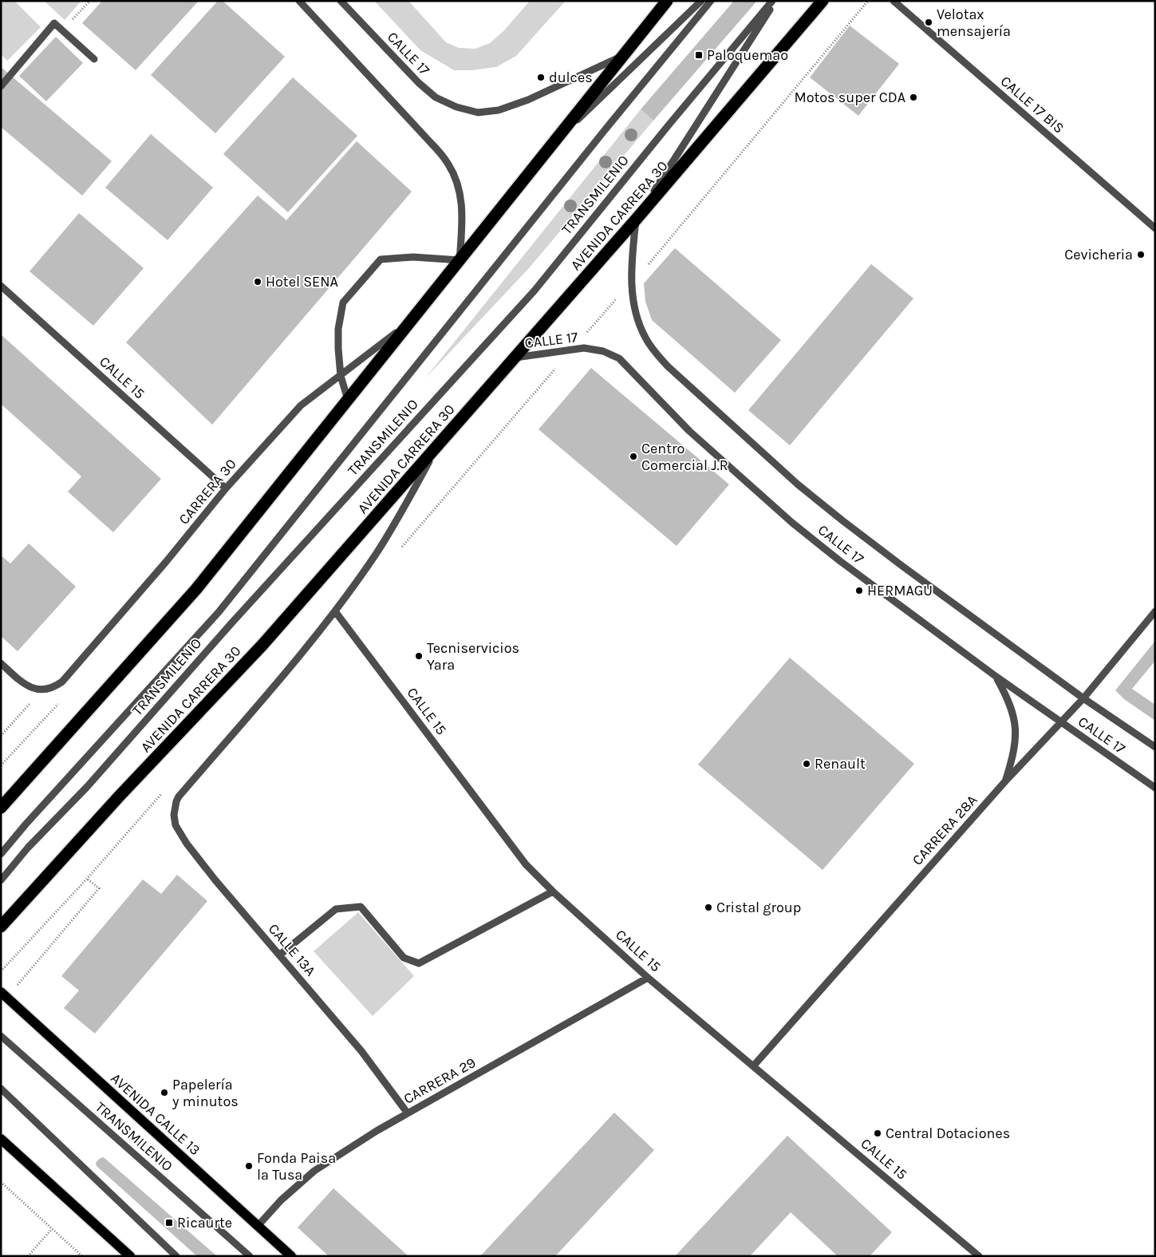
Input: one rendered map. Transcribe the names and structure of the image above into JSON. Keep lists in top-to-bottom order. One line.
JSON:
{"streets":{"highway":["AVENIDA CARRERA 30"],"main road":["AVENIDA CALLE 13"],"street":["CALLE 17","CALLE 17 BIS","TRANSMILENIO","CALLE 15","CARRERA 30","CARRERA 28A","CALLE 13A","CARRERA 29"]},"crossings":[["CALLE 17","TRANSMILENIO"],["CALLE 17","AVENIDA CARRERA 30"],["CALLE 17","CARRERA 28A"],["TRANSMILENIO","AVENIDA CARRERA 30"],["CALLE 15","CARRERA 30"],["CALLE 15","CARRERA 28A"],["CALLE 15","CALLE 13A"],["CALLE 15","CARRERA 29"],["CALLE 13A","CARRERA 29"],["CARRERA 29","AVENIDA CALLE 13"]],"places":{"other":["Velotax mensajería","dulces","Motos super CDA","Cevicheria","Hotel SENA","Centro Comercial J.R","HERMAGU","Tecniservicios Yara","Renault","Cristal group","Papelería y minutos","Central Dotaciones","Fonda Paisa la Tusa"],"transit":["Paloquemao","Ricaurte"]}}
